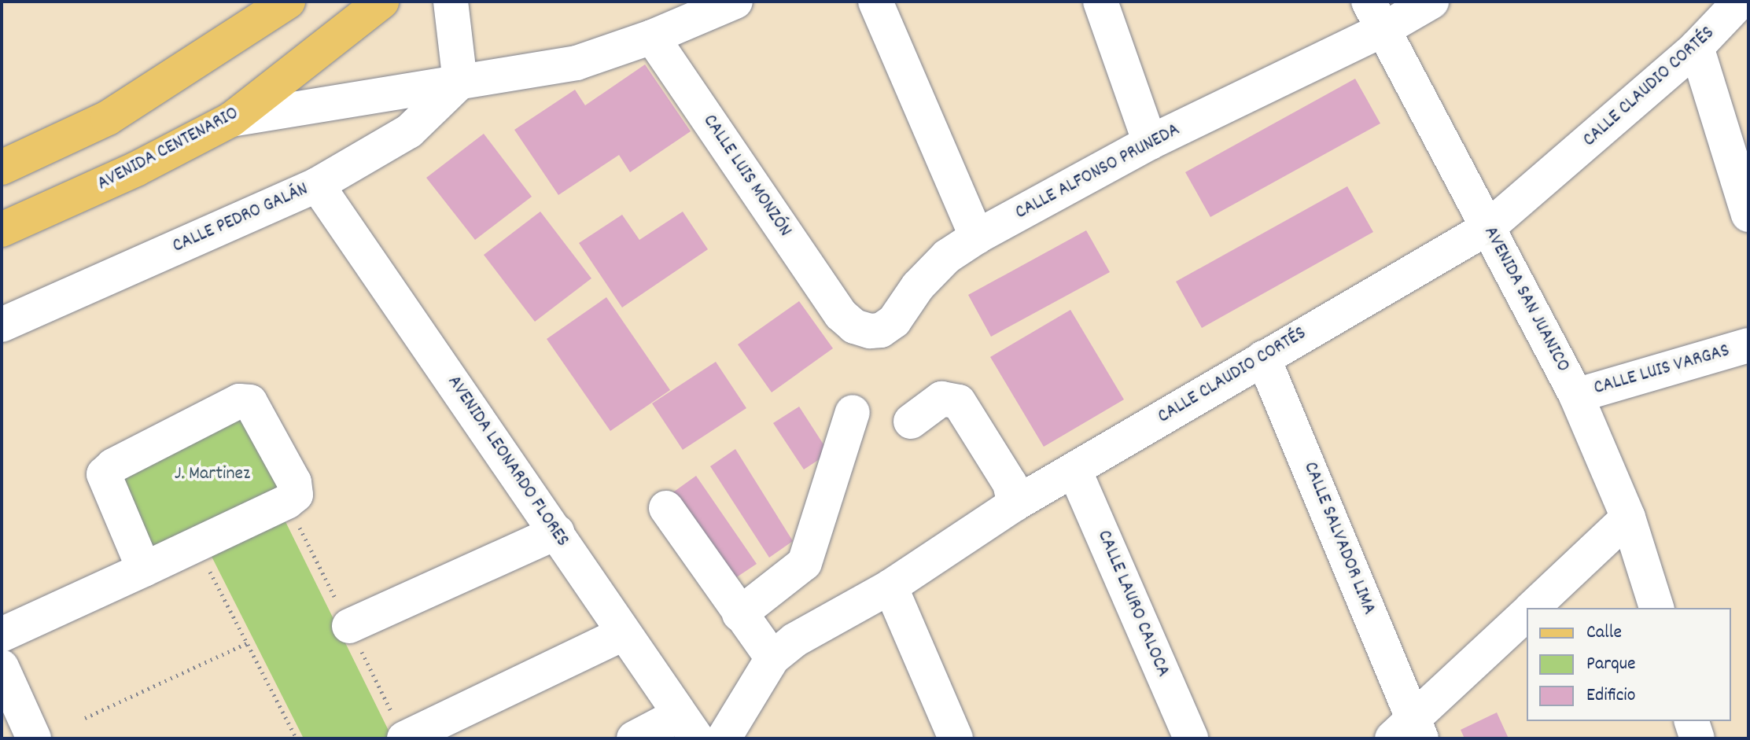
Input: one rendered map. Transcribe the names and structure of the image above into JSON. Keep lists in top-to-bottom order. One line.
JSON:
{"streets":{"main road":["AVENIDA CENTENARIO"],"street":["CALLE CLAUDIO CORTÉS","CALLE ALFONSO PRUNEDA","CALLE LUIS MONZÓN","CALLE PEDRO GALÁN","AVENIDA SAN JUANICO","CALLE LUIS VARGAS","AVENIDA LEONARDO FLORES","CALLE SALVADOR LIMA","CALLE LAURO CALOCA"]},"crossings":[["CALLE CLAUDIO CORTÉS","AVENIDA SAN JUANICO"],["CALLE CLAUDIO CORTÉS","CALLE SALVADOR LIMA"],["CALLE CLAUDIO CORTÉS","CALLE LAURO CALOCA"],["CALLE ALFONSO PRUNEDA","CALLE LUIS MONZÓN"],["CALLE ALFONSO PRUNEDA","AVENIDA SAN JUANICO"],["CALLE PEDRO GALÁN","AVENIDA LEONARDO FLORES"],["AVENIDA SAN JUANICO","CALLE LUIS VARGAS"]],"parks":["J. Martinez"],"legend":["Calle","Parque","Edificio"]}
